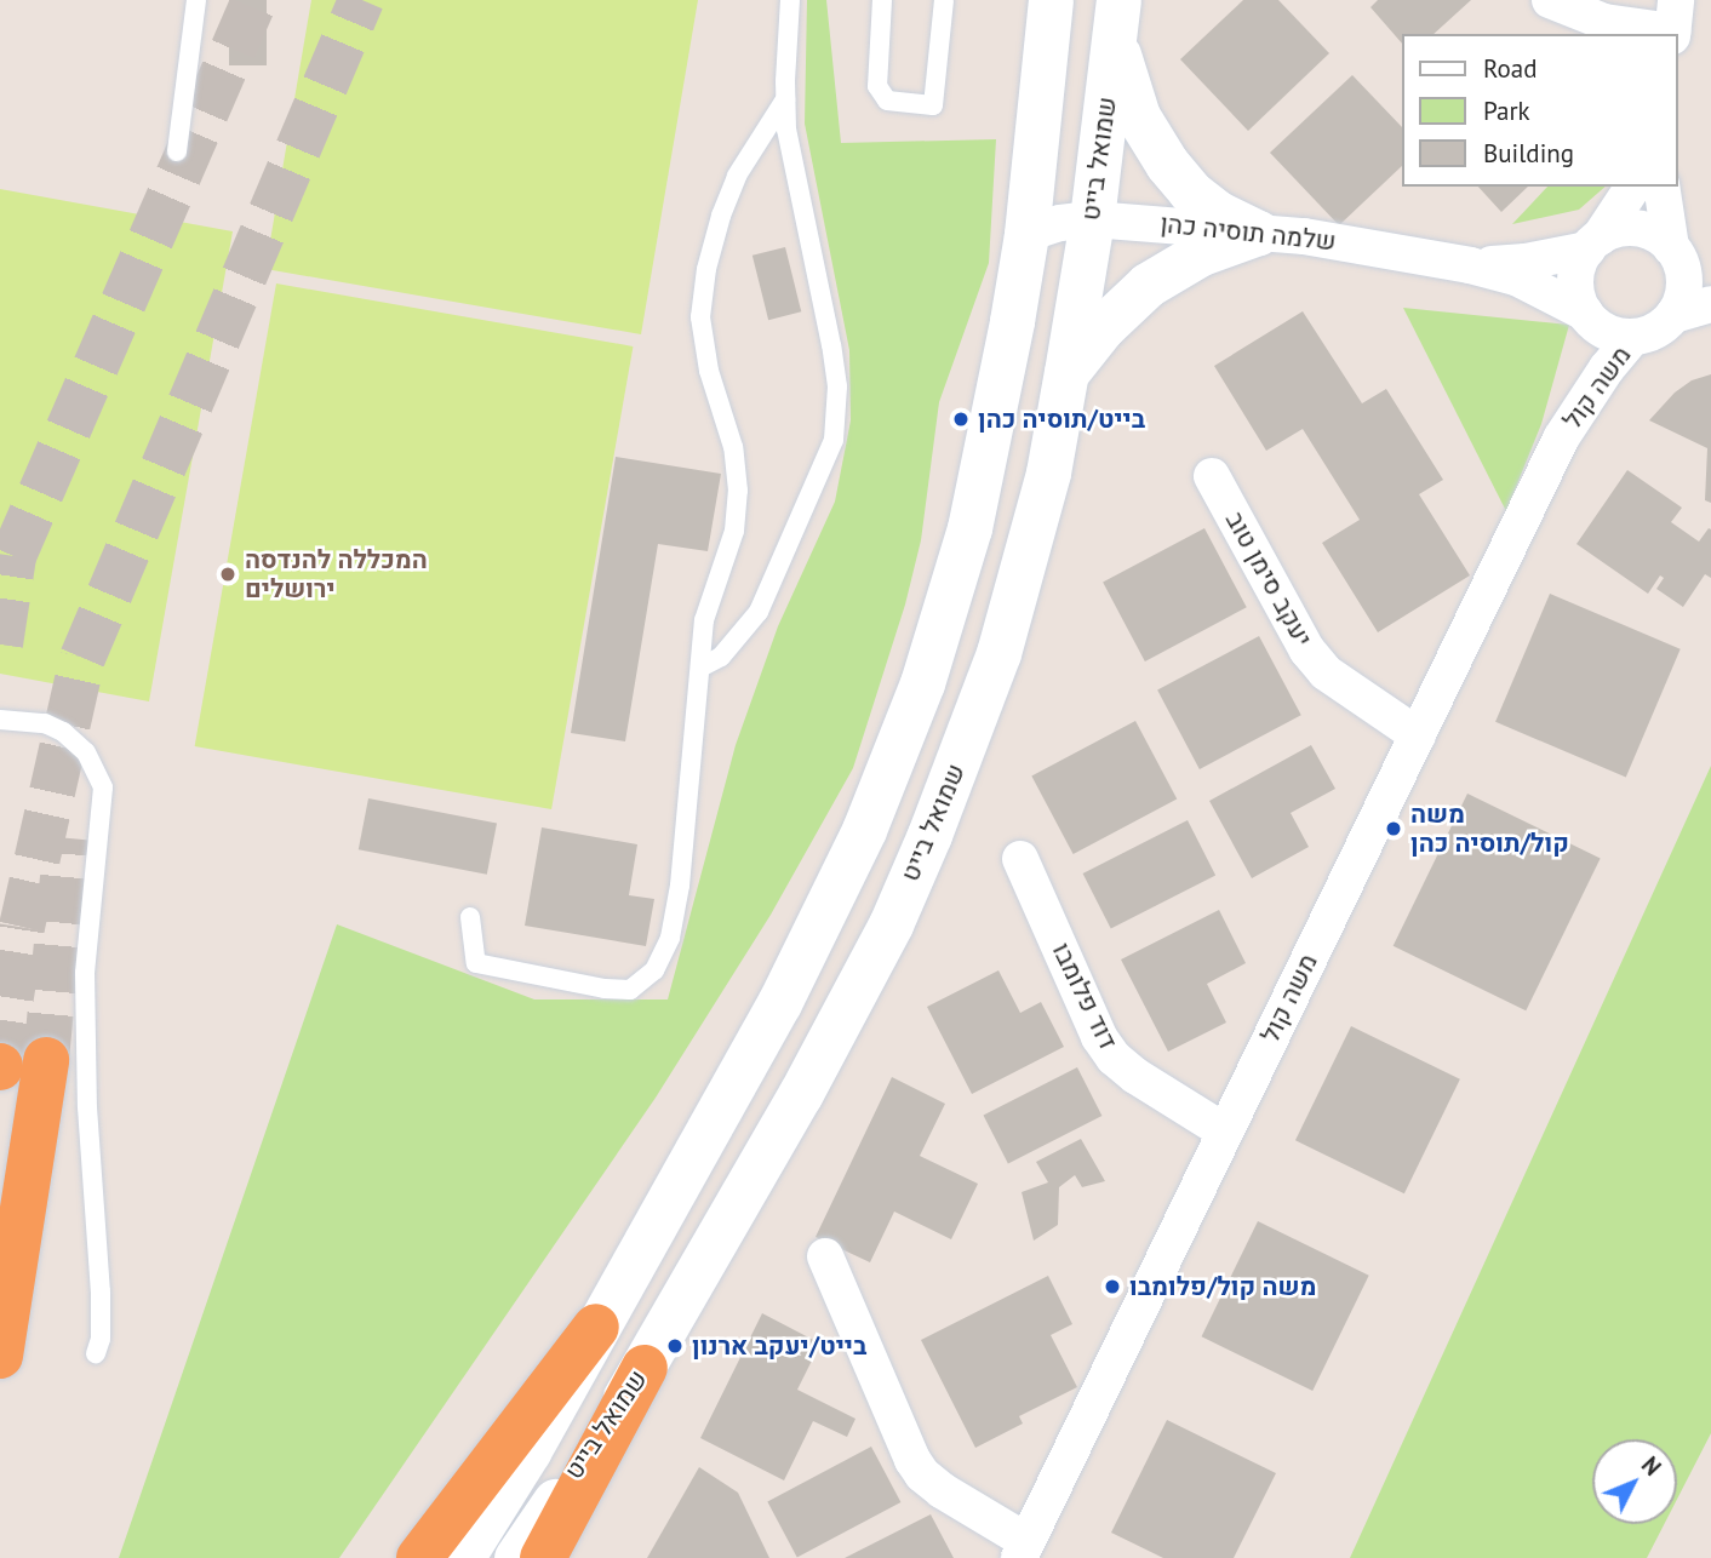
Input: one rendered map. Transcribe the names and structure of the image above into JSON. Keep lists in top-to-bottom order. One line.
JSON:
{"streets":{"street":["שמואל בייט","שלמה תוסיה כהן","משה קול","יעקב סימן טוב","דוד פלומבו"]},"crossings":[["שמואל בייט","שלמה תוסיה כהן"],["שלמה תוסיה כהן","משה קול"],["משה קול","יעקב סימן טוב"],["משה קול","דוד פלומבו"]],"places":["בייט/תוסיה כהן","המכללה להנדסה ירושלים","משה קול/תוסיה כהן","משה קול/פלומבו","בייט/יעקב ארנון"],"legend":["Road","Park","Building"],"north":"top right"}
